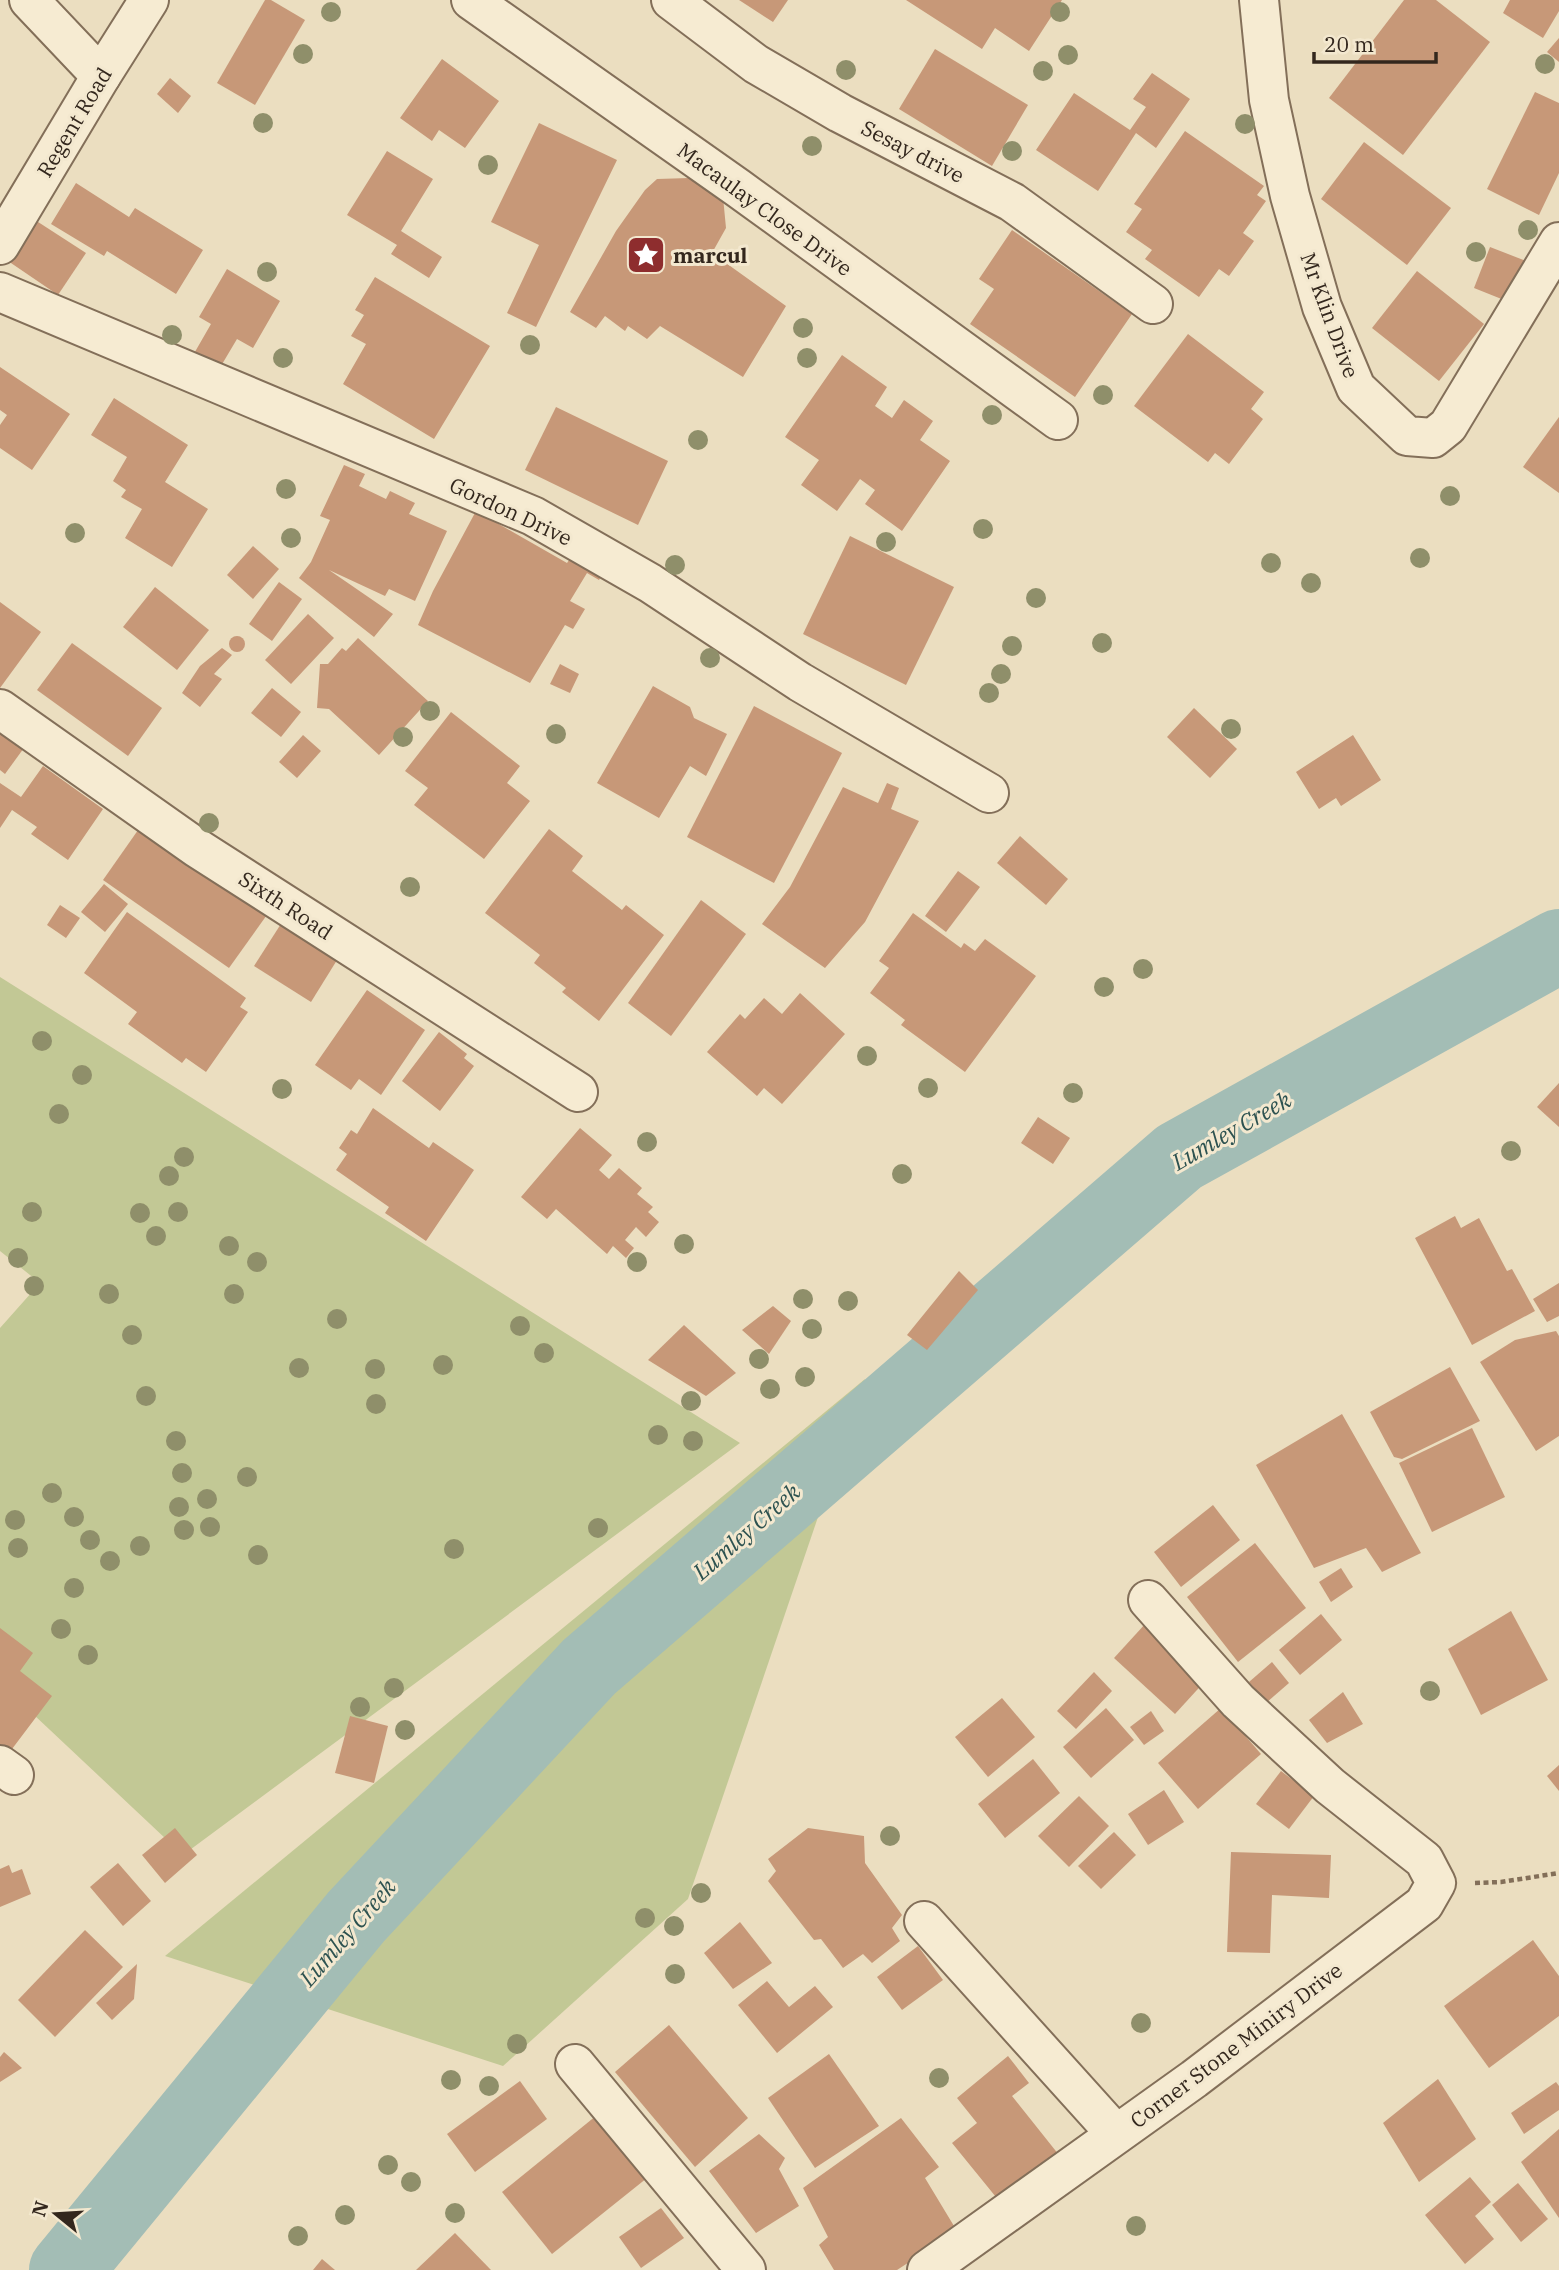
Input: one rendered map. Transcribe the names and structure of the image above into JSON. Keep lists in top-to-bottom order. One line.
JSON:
{"streets":{"street":["Regent Road","Sesay drive","Macaulay Close Drive","Mr Klin Drive","Gordon Drive","Sixth Road","Corner Stone Miniry Drive"]},"water":["Lumley Creek"],"places":{"place":["marcul"]},"scale_bar":"20 m","north":"left"}
